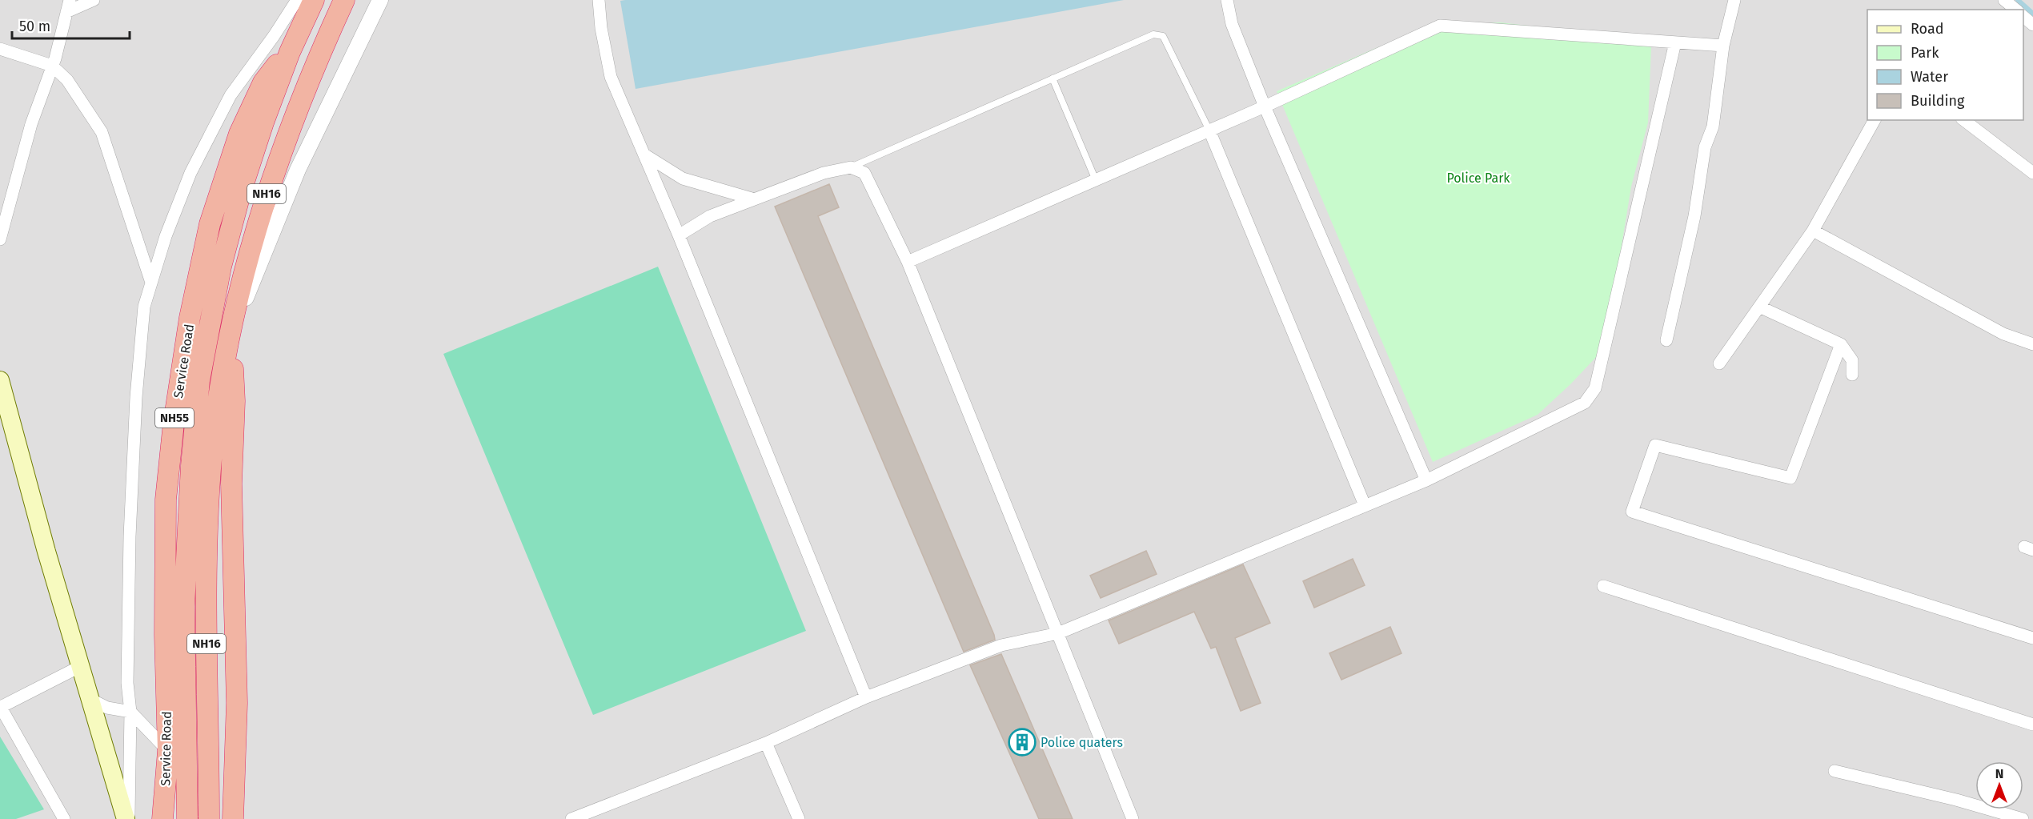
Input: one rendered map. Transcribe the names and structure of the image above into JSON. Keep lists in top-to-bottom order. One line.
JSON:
{"streets":{"highway":["NH16","Service Road","NH55"]},"crossings":[["NH16","Service Road"]],"parks":["Police Park"],"places":{"building":["Police quaters"]},"legend":["Road","Park","Water","Building"],"scale_bar":"50 m","north":"top"}
